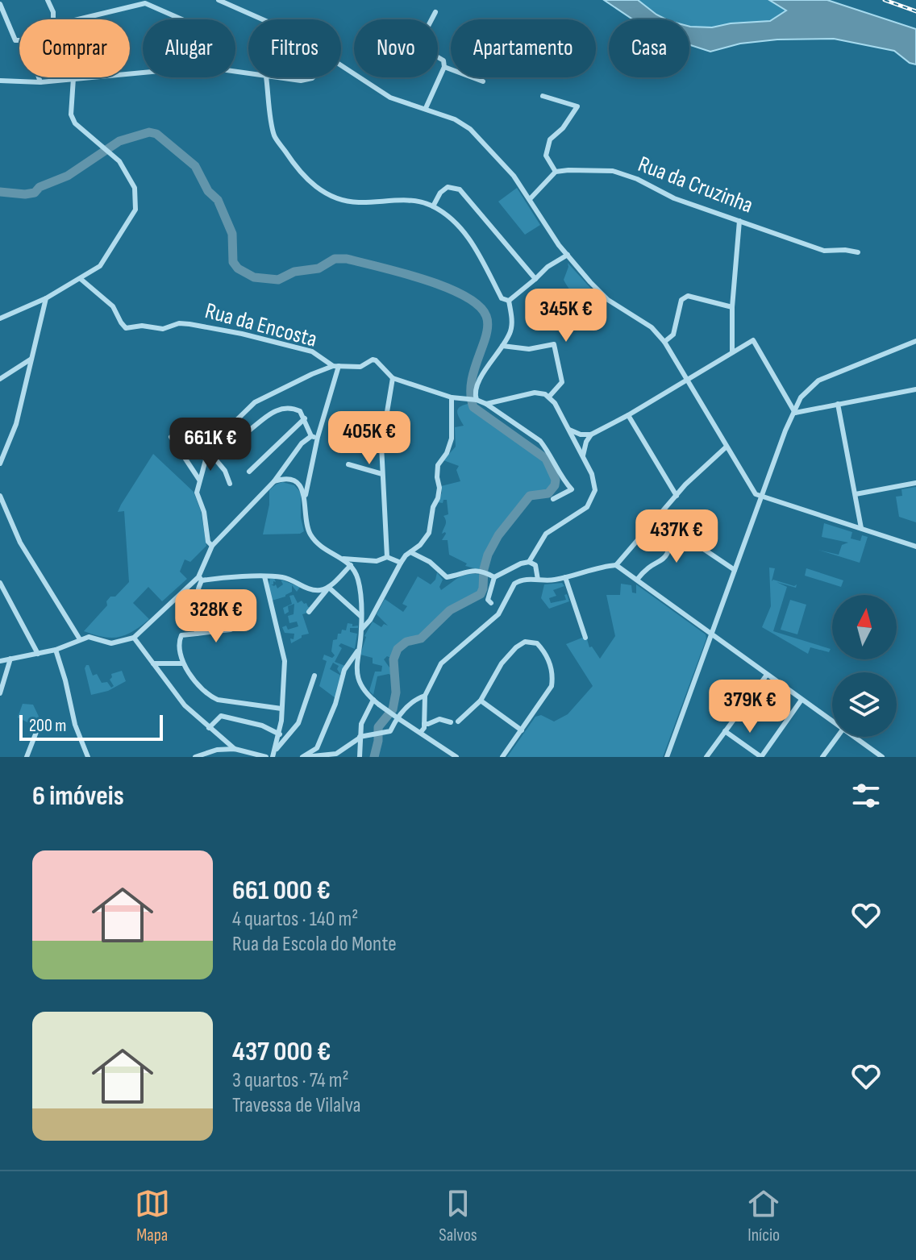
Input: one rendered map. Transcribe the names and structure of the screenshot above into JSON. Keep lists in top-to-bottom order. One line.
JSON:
{"streets":{"street":["Rua da Cruzinha","Rua da Encosta"]},"scale_bar":"200 m","north":"top","page":{"chip":["Comprar","Alugar","Filtros","Novo","Apartamento","Casa"],"price":["345K €","405K €","661K €","437K €","328K €","379K €"],"scale":"200 m","heading":"6 imóveis","list":[{"name":"661 000 €","note":"4 quartos · 140 m² · Rua da Escola do Monte"},{"name":"437 000 €","note":"3 quartos · 74 m² · Travessa de Vilalva"}],"tabs":["Mapa","Salvos","Início"]}}
